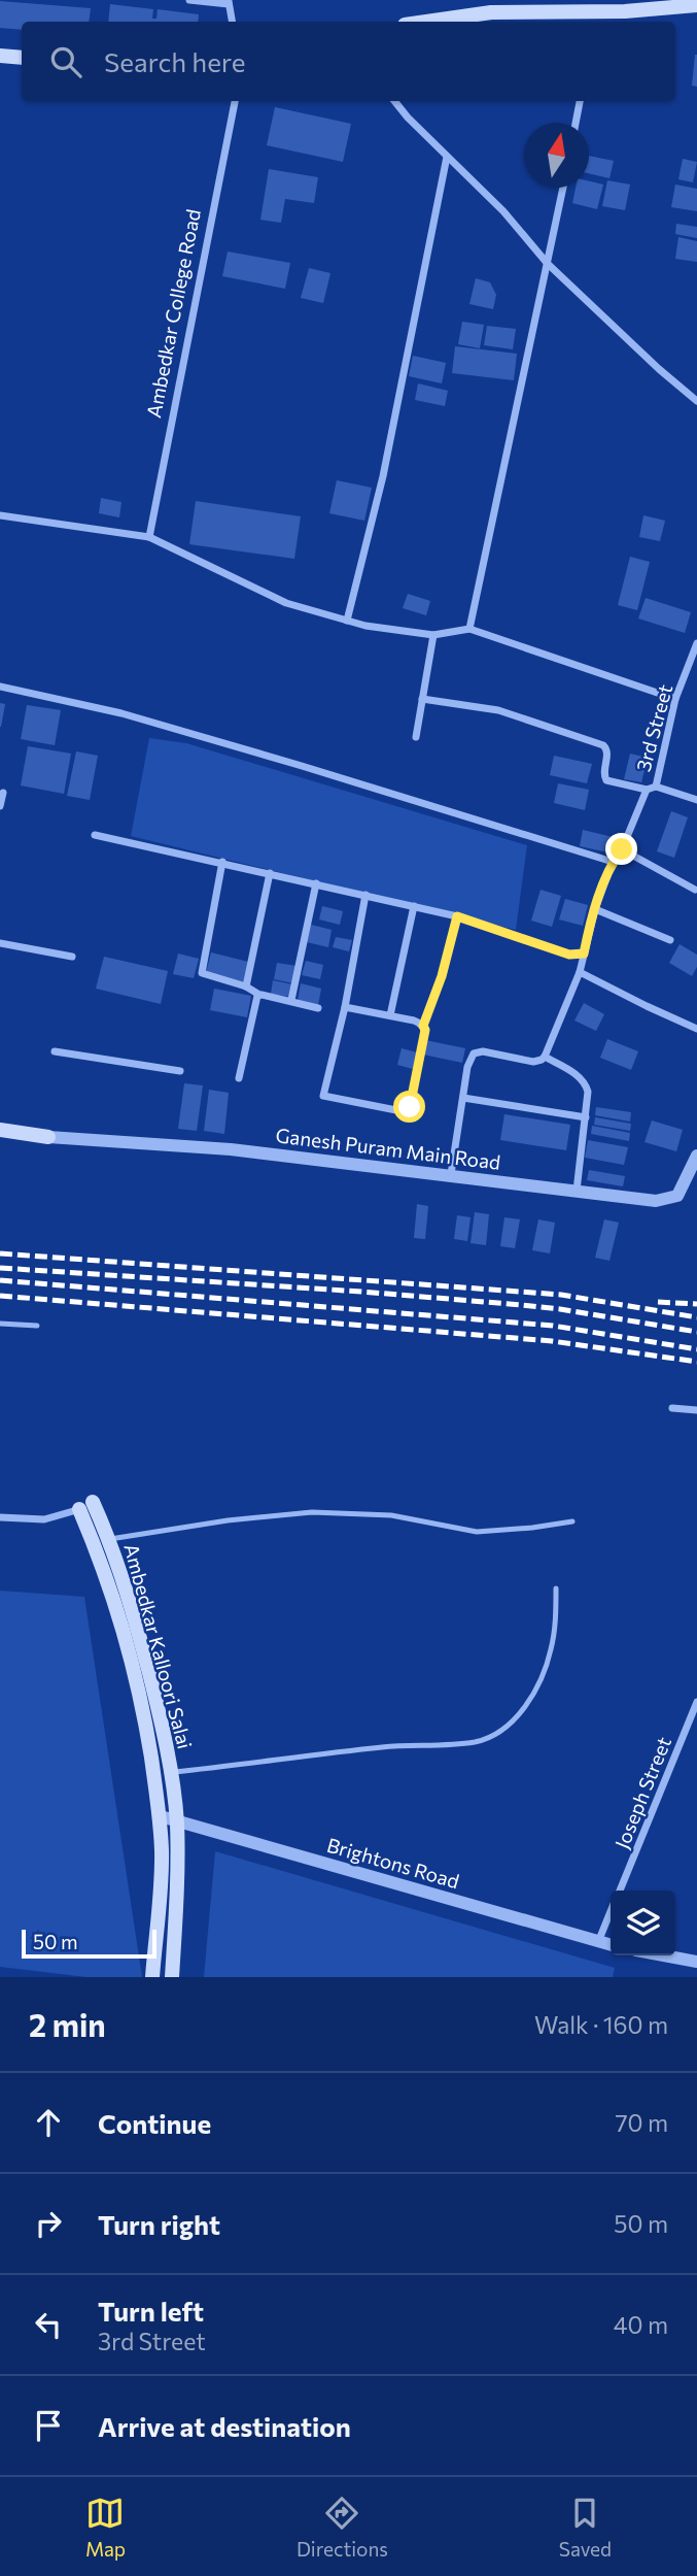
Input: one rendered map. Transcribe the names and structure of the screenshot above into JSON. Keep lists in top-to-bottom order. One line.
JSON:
{"streets":{"main road":["Ambedkar Kalloori Salai"],"street":["Ambedkar College Road","3rd Street","Ganesh Puram Main Road","Joseph Street","Brightons Road"]},"crossings":[["Ambedkar Kalloori Salai","Brightons Road"],["Joseph Street","Brightons Road"]],"scale_bar":"50 m","north":"top","page":{"search":"Search here","scale":"50 m","heading":["2 min","Walk · 160 m"],"list":[["Continue","70 m"],["Turn right","50 m"],["Turn left","3rd Street","40 m"],"Arrive at destination"],"nav":["Map","Directions","Saved"]}}
